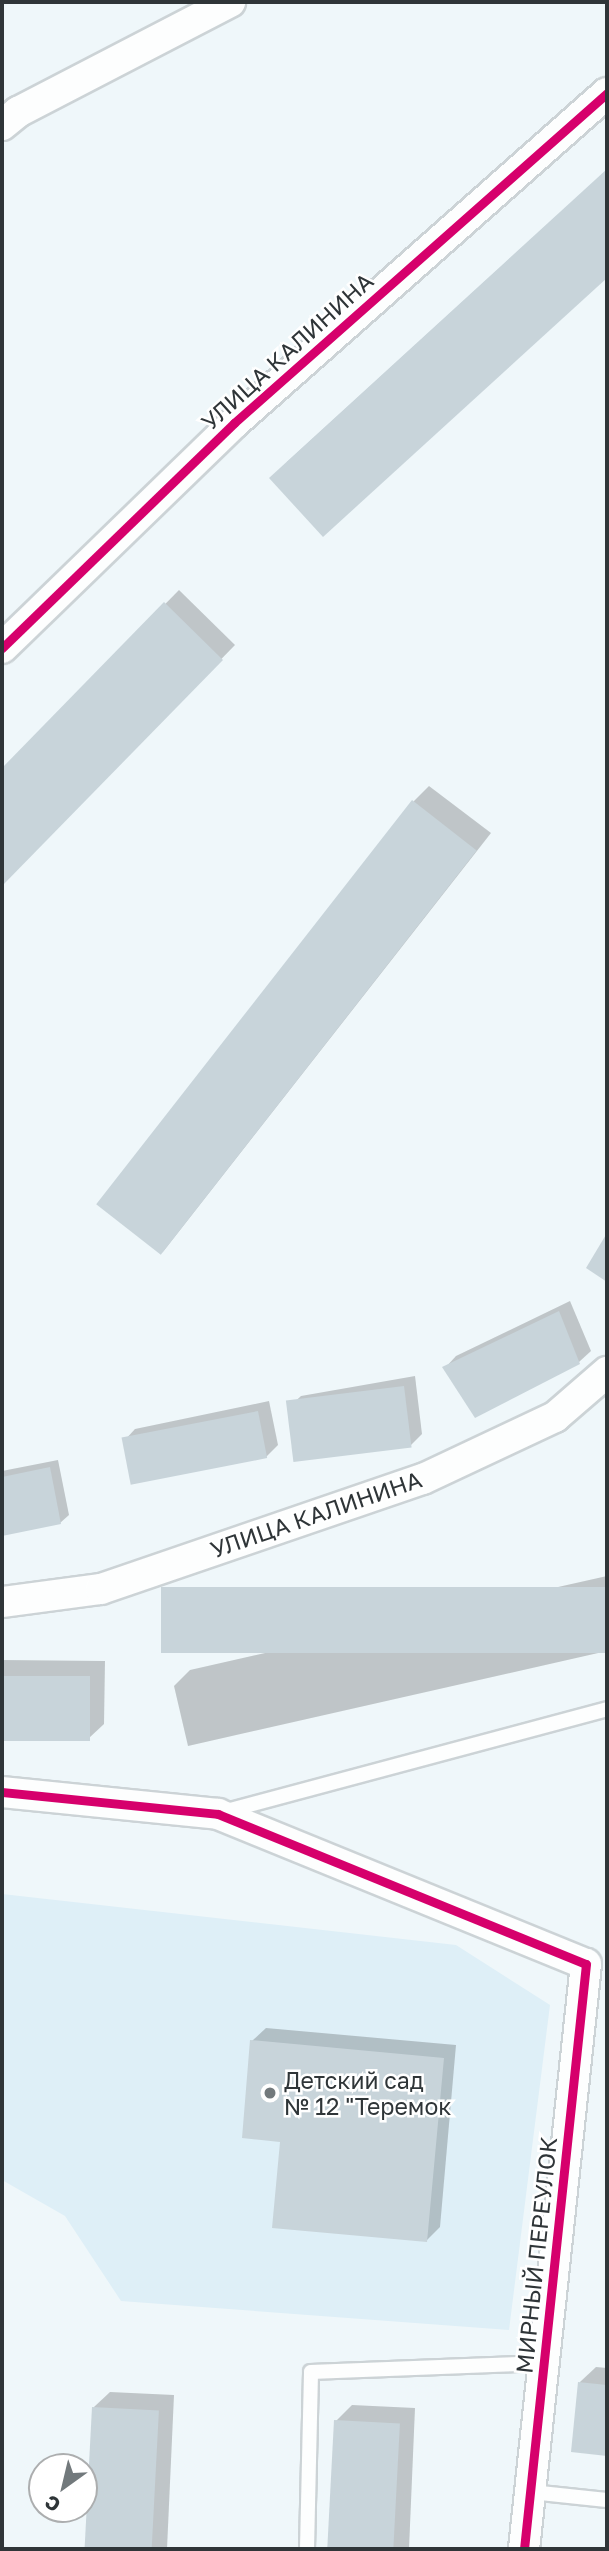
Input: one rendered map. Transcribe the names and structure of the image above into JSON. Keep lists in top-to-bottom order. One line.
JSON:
{"streets":{"street":["УЛИЦА КАЛИНИНА","МИРНЫЙ ПЕРЕУЛОК"]},"places":["Детский сад № 12 \"Теремок"],"north":"bottom left"}
